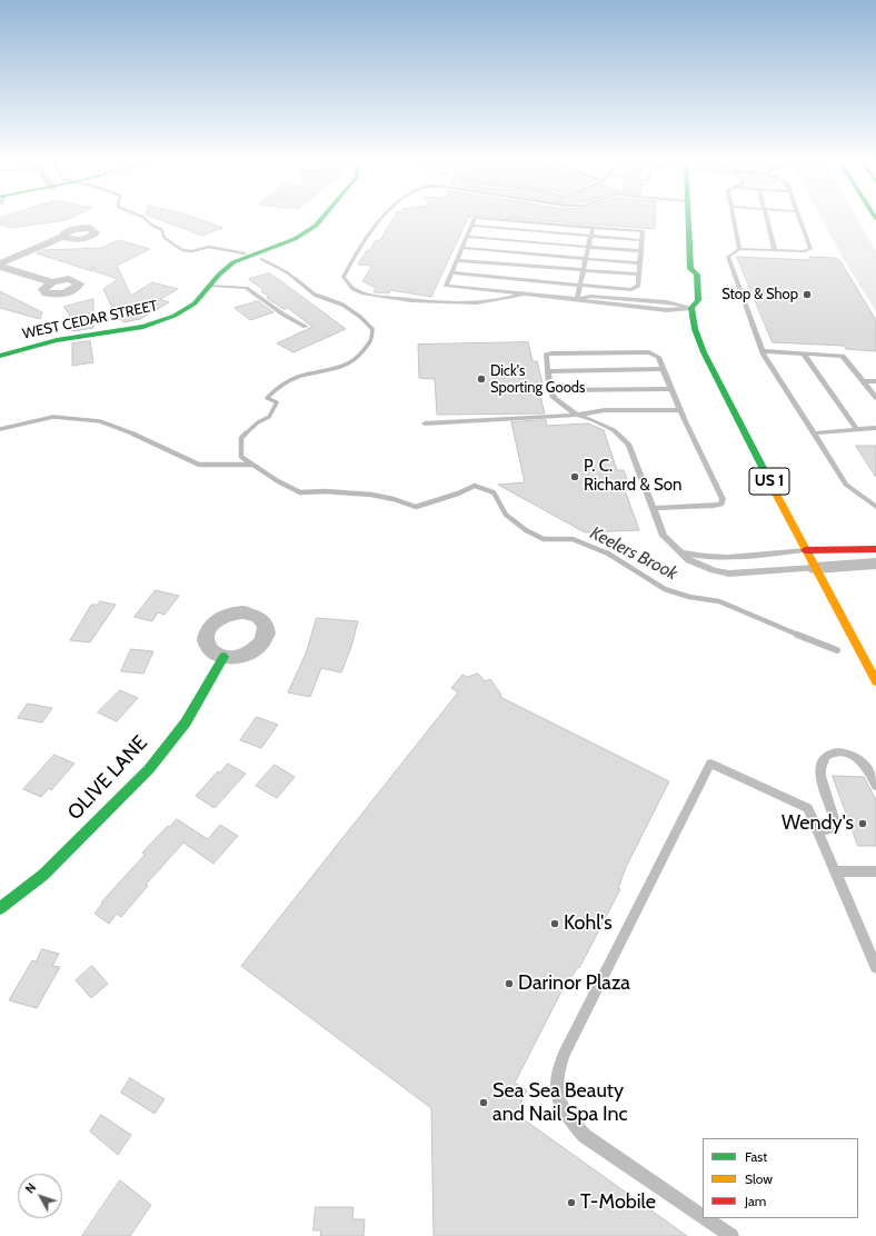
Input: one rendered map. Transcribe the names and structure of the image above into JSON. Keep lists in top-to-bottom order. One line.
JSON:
{"streets":{"main road":["WEST CEDAR STREET","US 1","OLIVE LANE"]},"water":["Keelers Brook"],"places":["Stop & Shop","Dick's Sporting Goods","P. C. Richard & Son","Wendy's","Kohl's","Darinor Plaza","Sea Sea Beauty and Nail Spa Inc","T-Mobile"],"legend":["Fast","Slow","Jam"],"north":"top left"}
